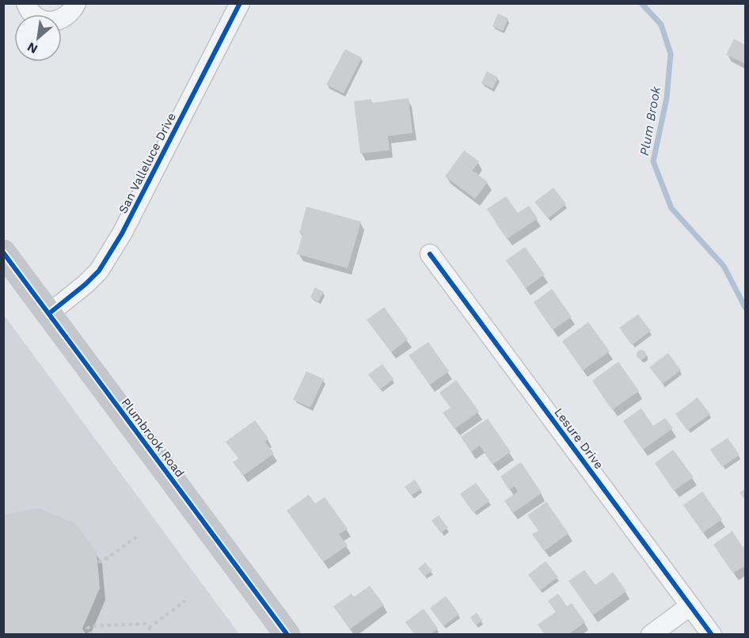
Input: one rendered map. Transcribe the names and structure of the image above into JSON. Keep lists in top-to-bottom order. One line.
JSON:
{"streets":{"street":["San Valleluce Drive","Plumbrook Road","Lesure Drive"]},"crossings":[["San Valleluce Drive","Plumbrook Road"]],"water":["Plum Brook"],"north":"bottom left"}
